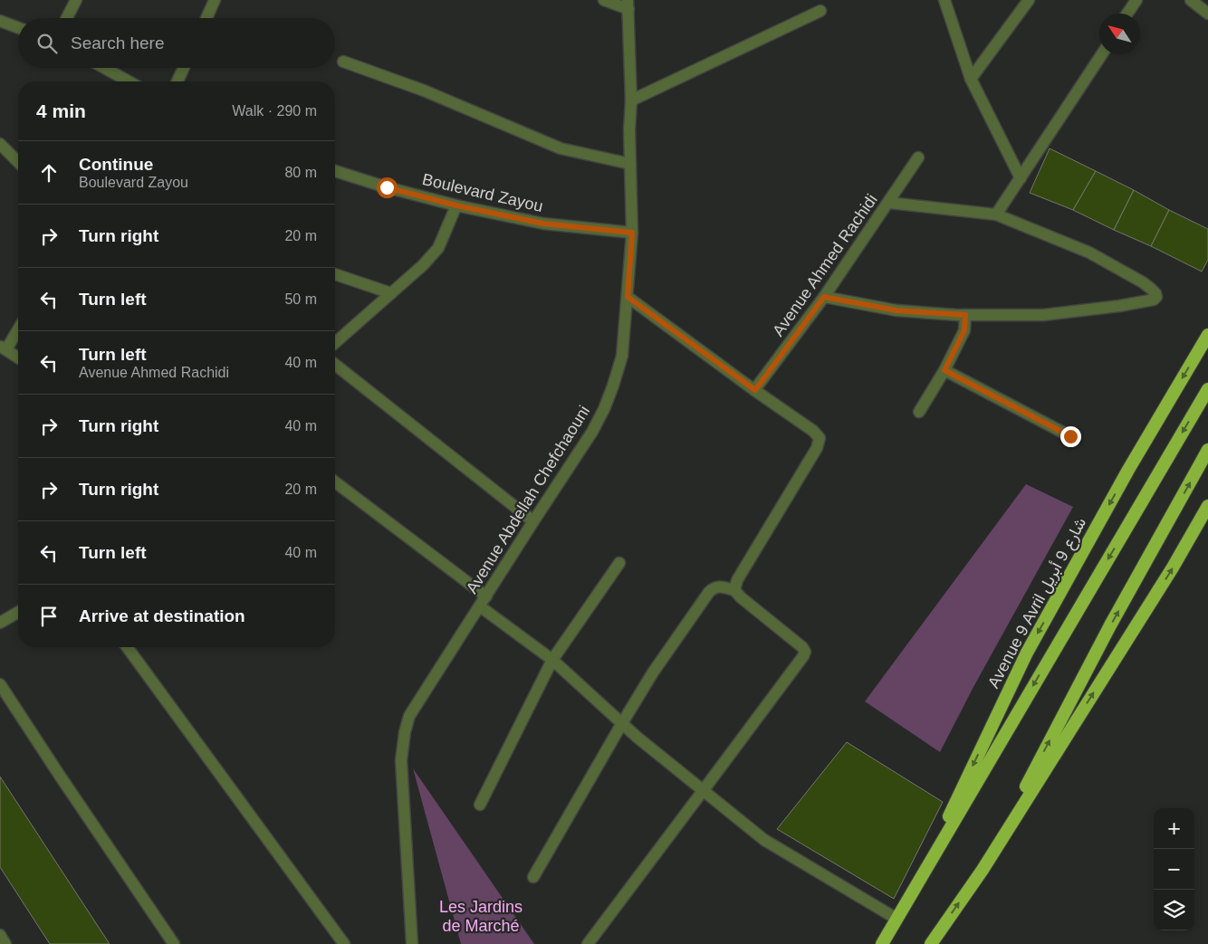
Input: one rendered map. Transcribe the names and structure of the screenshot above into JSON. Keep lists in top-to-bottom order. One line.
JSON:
{"streets":{"highway":["Avenue 9 Avril شارع 9 أبريل"],"street":["Boulevard Zayou","Avenue Ahmed Rachidi","Avenue Abdellah Chefchaouni"]},"crossings":[["Boulevard Zayou","Avenue Abdellah Chefchaouni"]],"parks":["Les Jardins de Marché"],"north":"top left","page":{"search":"Search here","heading":["4 min","Walk · 290 m"],"list":[["Continue","Boulevard Zayou","80 m"],["Turn right","20 m"],["Turn left","50 m"],["Turn left","Avenue Ahmed Rachidi","40 m"],["Turn right","40 m"],["Turn right","20 m"],["Turn left","40 m"],"Arrive at destination"],"map_buttons":["+","−"]}}
